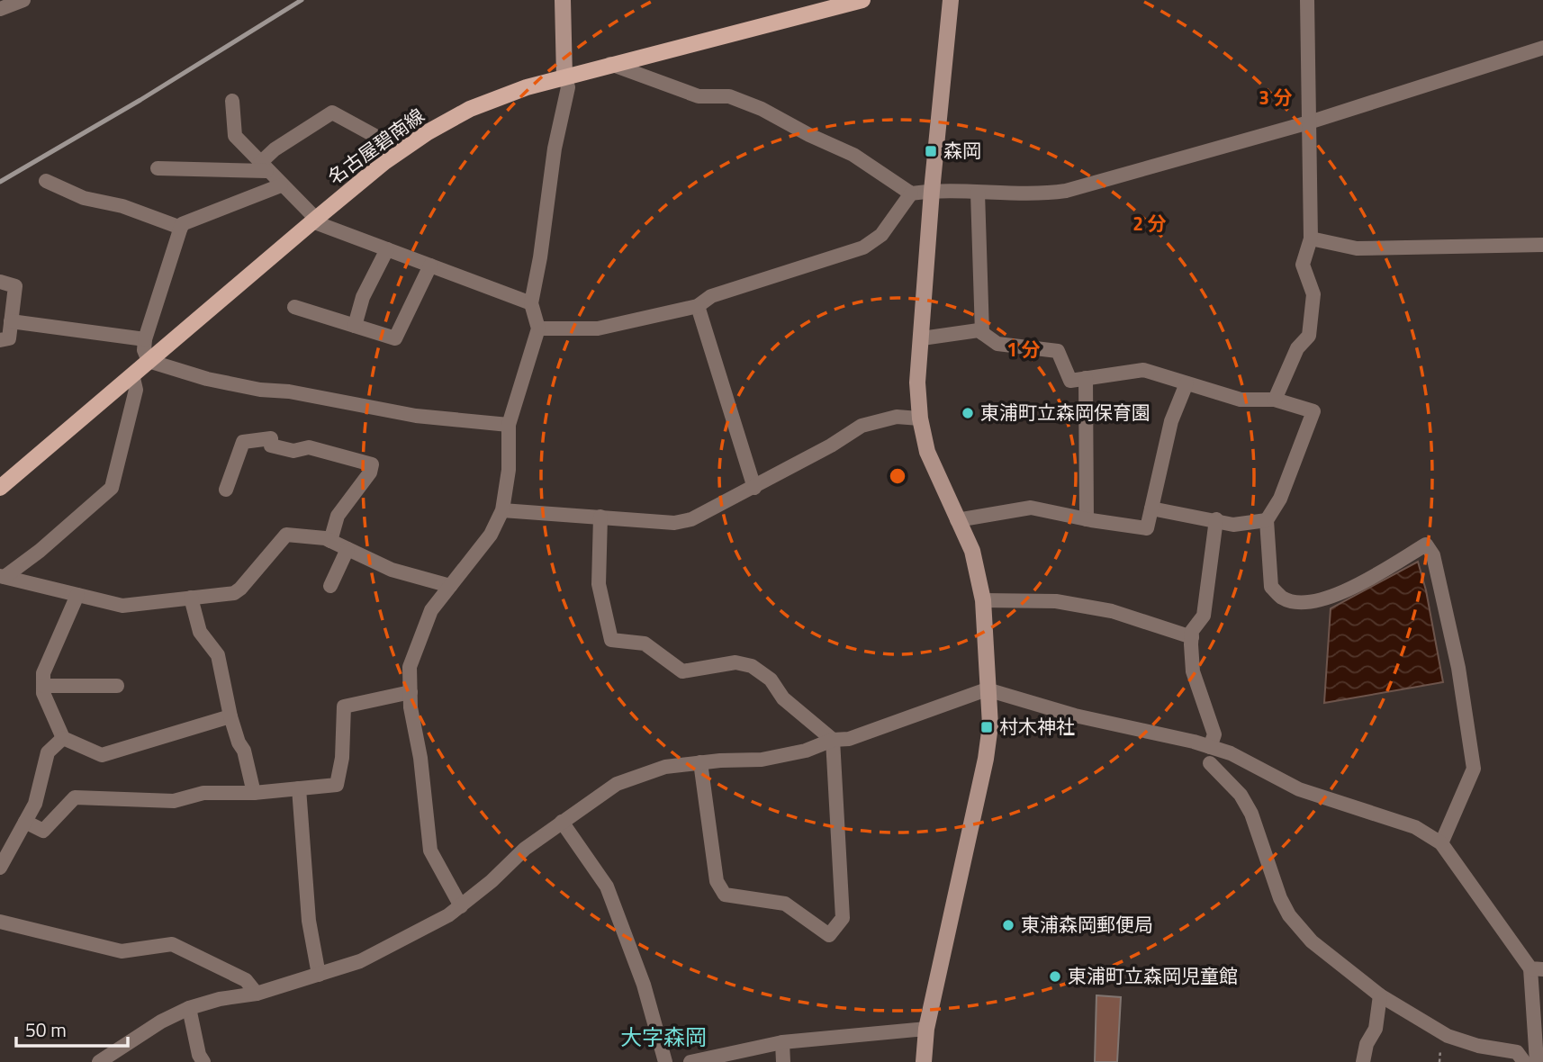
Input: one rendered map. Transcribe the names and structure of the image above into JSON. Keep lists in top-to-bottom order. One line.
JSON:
{"streets":{"main road":["名古屋碧南線"]},"districts":["大字森岡"],"places":{"transit":["森岡","村木神社"],"other":["東浦町立森岡保育園","東浦森岡郵便局","東浦町立森岡児童館"]},"scale_bar":"50 m","rings":["3 分","2 分","1 分"]}
